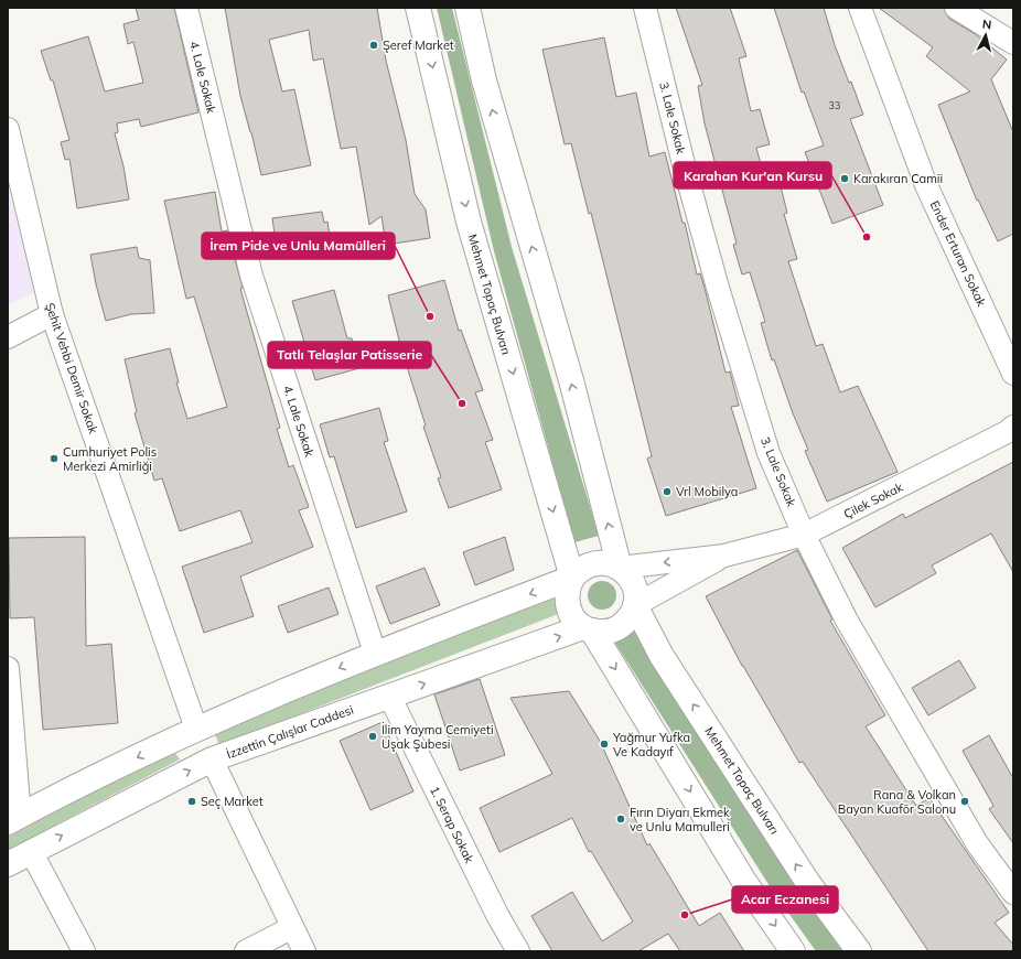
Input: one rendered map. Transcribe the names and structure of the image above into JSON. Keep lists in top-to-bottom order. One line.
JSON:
{"streets":{"main road":["Mehmet Topaç Bulvarı","İzzettin Çalışlar Caddesi"],"street":["4. Lale Sokak","3. Lale Sokak","Ender Erturan Sokak","Şehit Vehbi Demir Sokak","Çilek Sokak","1. Serap Sokak"]},"crossings":[["3. Lale Sokak","Çilek Sokak"],["Mehmet Topaç Bulvarı","İzzettin Çalışlar Caddesi"],["İzzettin Çalışlar Caddesi","1. Serap Sokak"]],"places":["Şeref Market","Karakıran Camii","Karahan Kur'an Kursu","İrem Pide ve Unlu Mamülleri","Tatlı Telaşlar Patisserie","Cumhuriyet Polis Merkezi Amirliği","Vrl Mobilya","İlim Yayma Cemiyeti Uşak Şubesi","Yağmur Yufka Ve Kadayıf","Seç Market","Rana & Volkan Bayan Kuaför Salonu","Fırın Diyarı Ekmek ve Unlu Mamulleri","Acar Eczanesi"],"house_numbers":["33"],"north":"top"}
